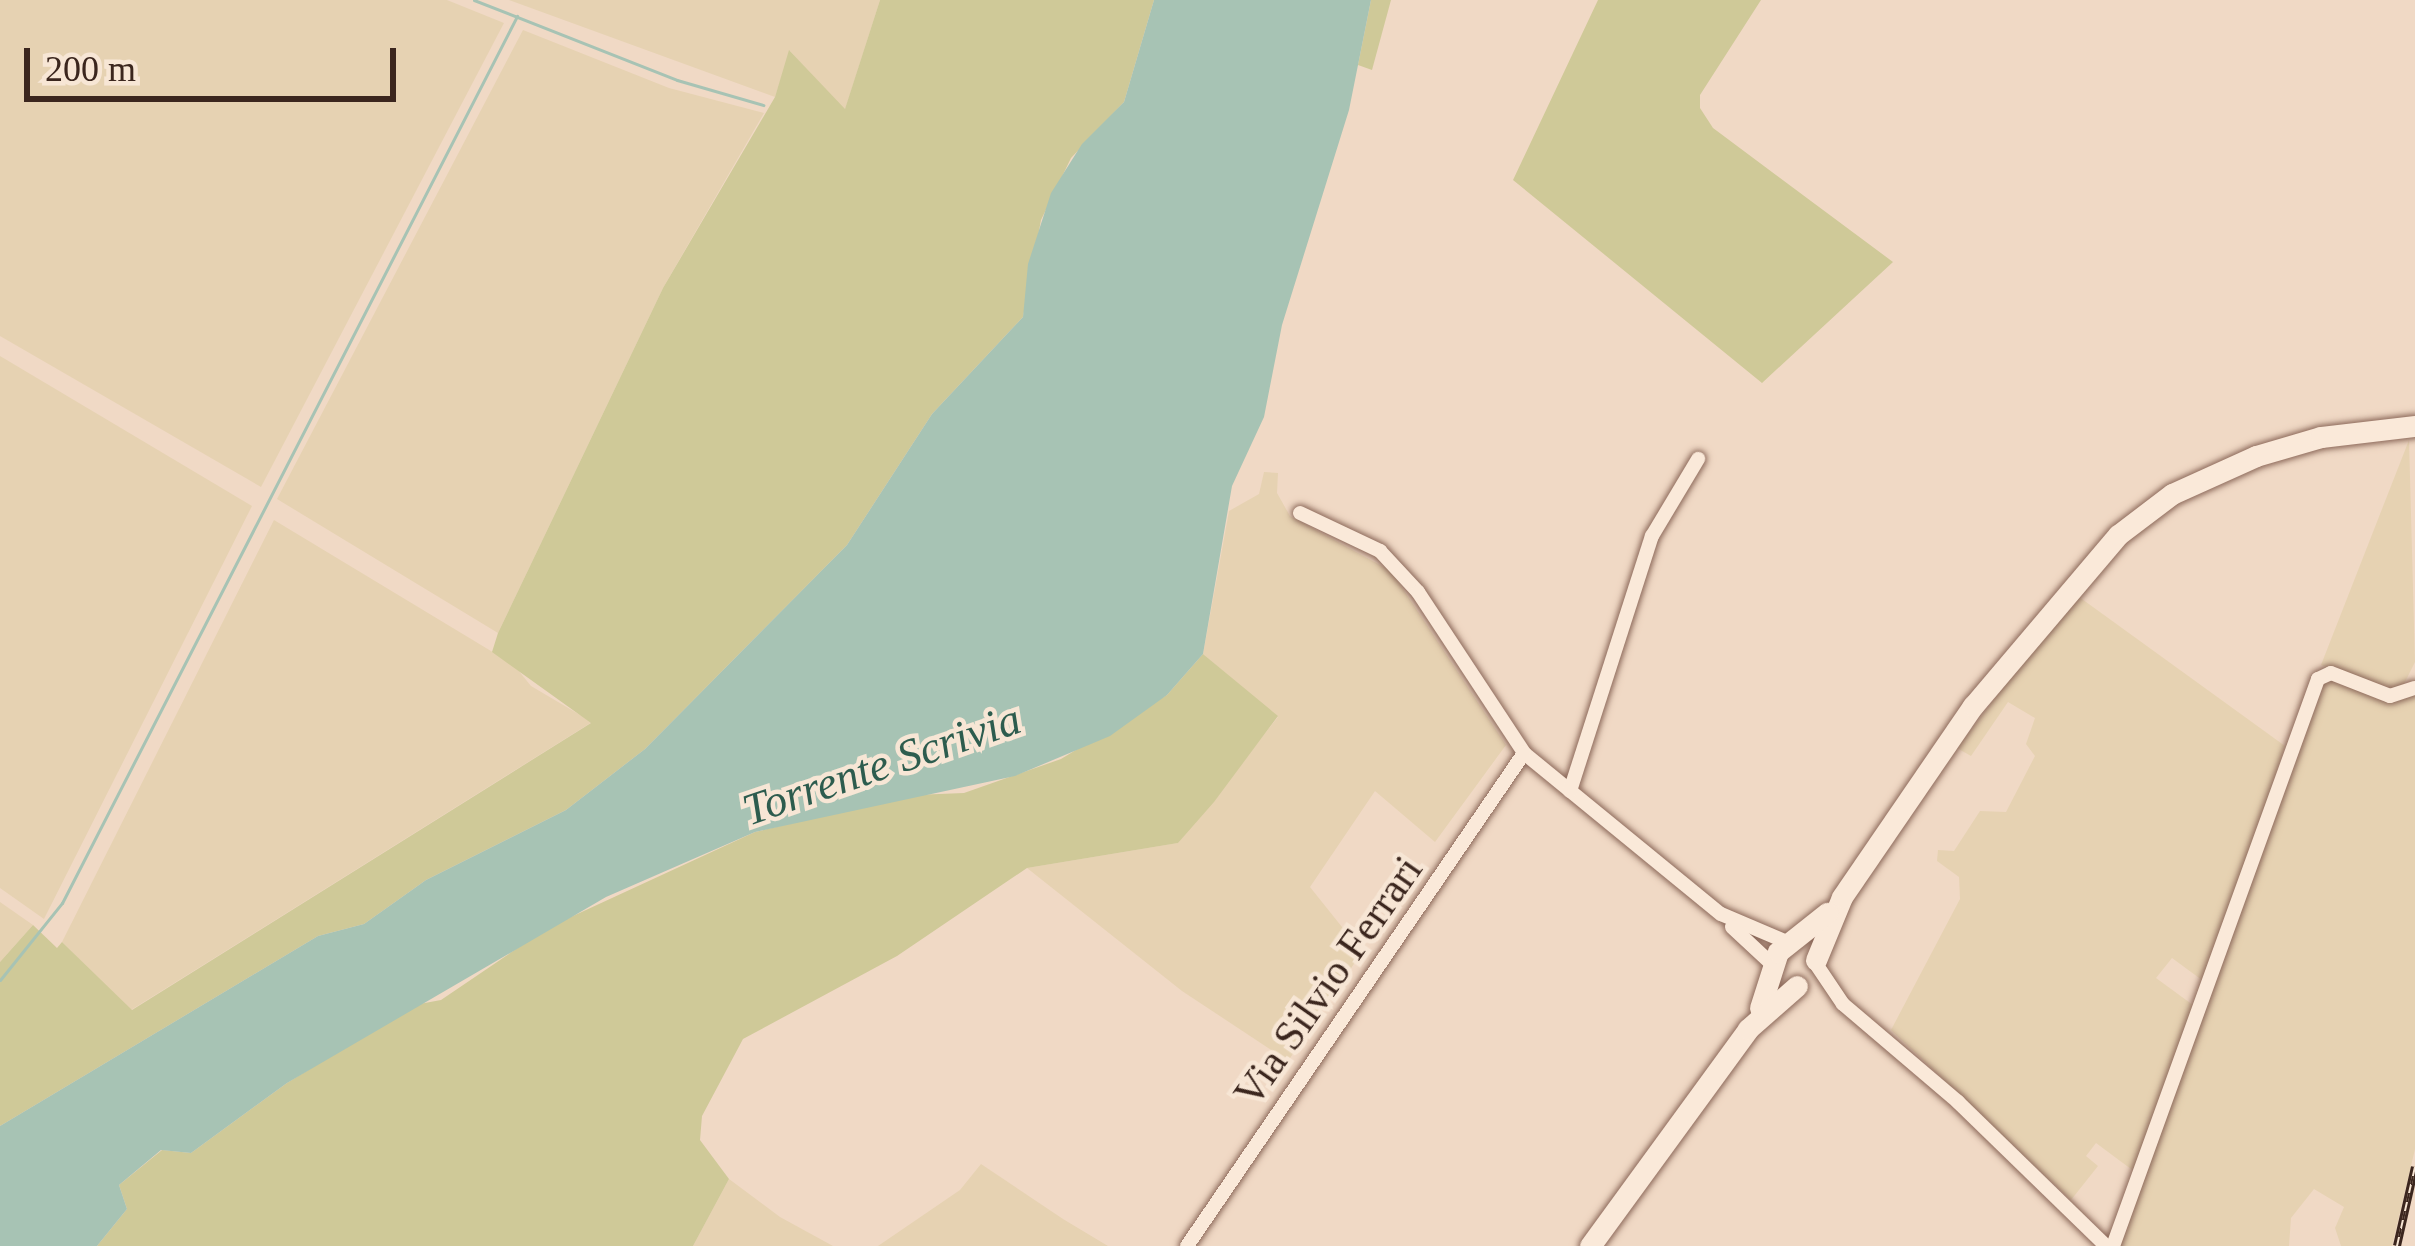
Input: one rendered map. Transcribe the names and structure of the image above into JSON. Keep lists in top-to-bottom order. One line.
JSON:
{"streets":{"street":["Via Silvio Ferrari"]},"water":["Torrente Scrivia"],"scale_bar":"200 m"}
